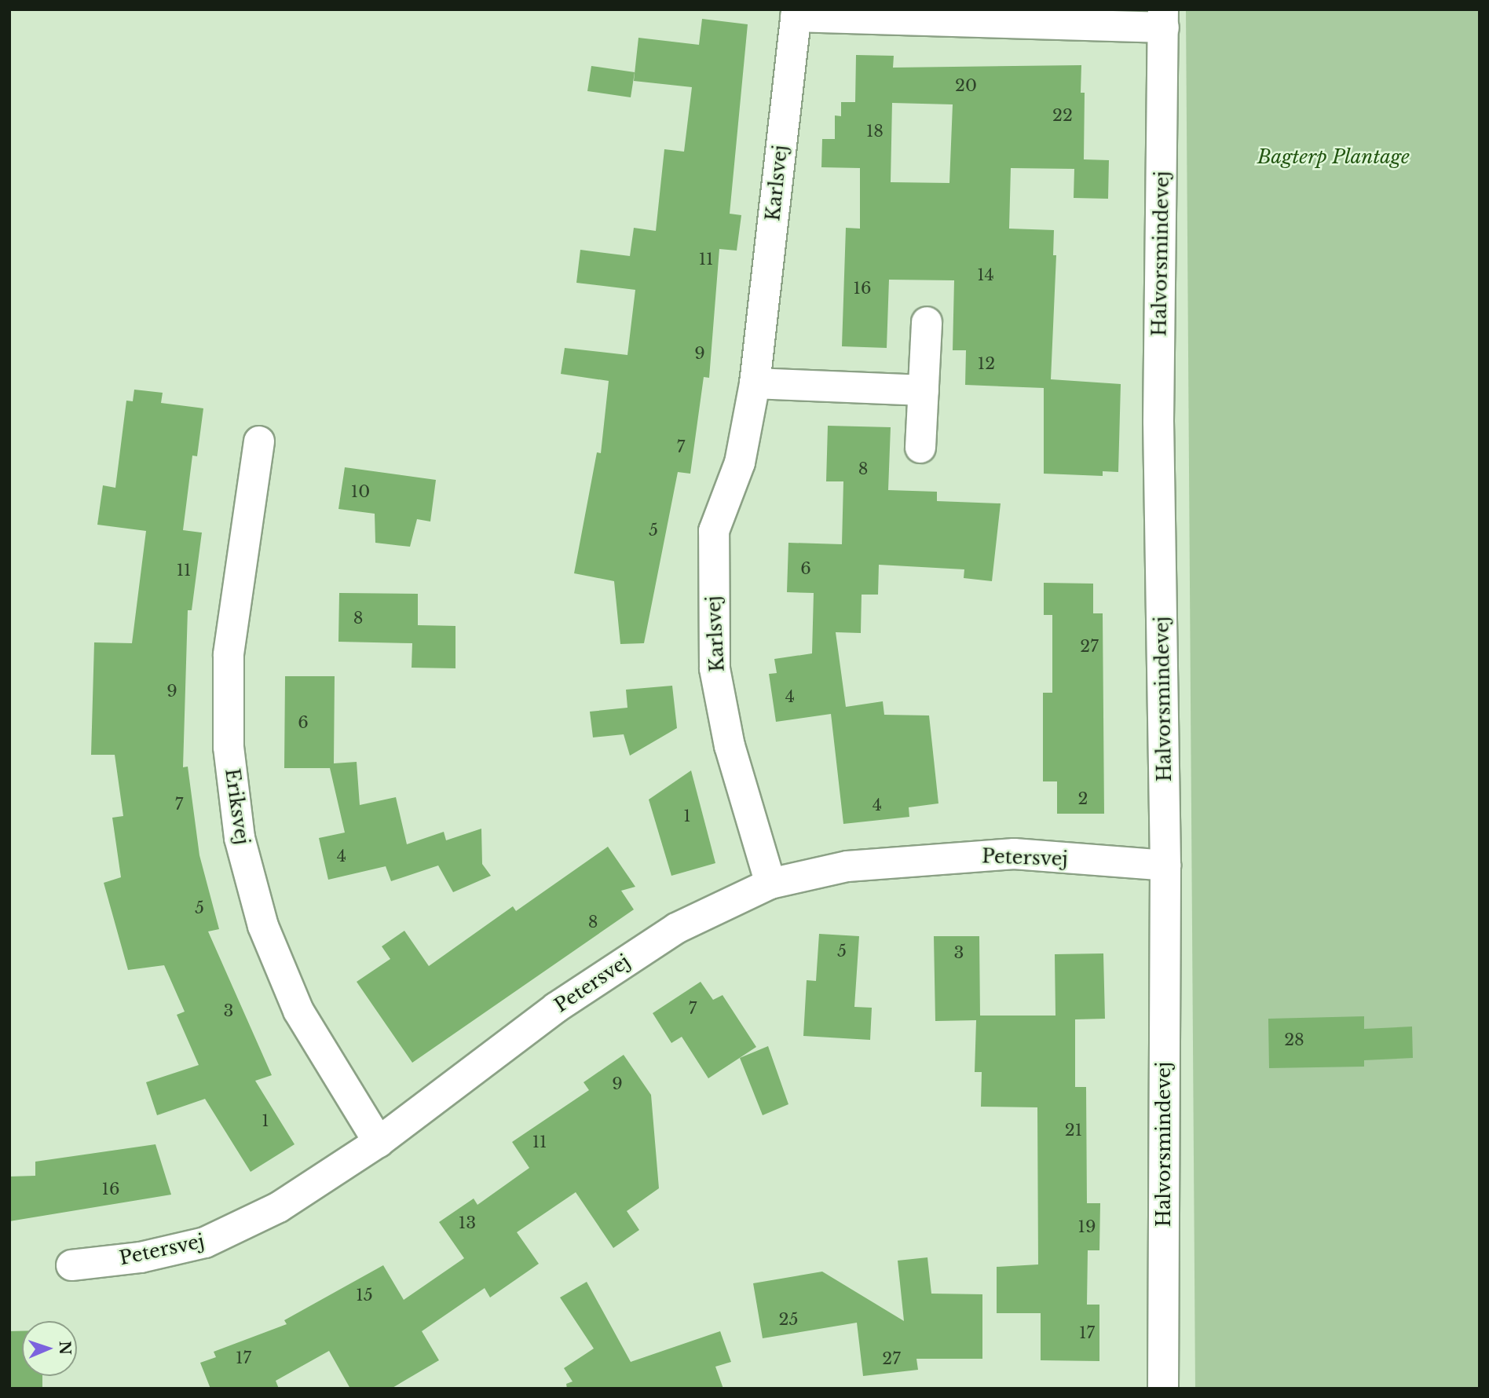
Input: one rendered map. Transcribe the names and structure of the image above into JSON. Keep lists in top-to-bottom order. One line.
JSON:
{"streets":{"street":["Karlsvej","Halvorsmindevej","Eriksvej","Petersvej"]},"crossings":[["Karlsvej","Halvorsmindevej"],["Karlsvej","Petersvej"],["Halvorsmindevej","Petersvej"],["Eriksvej","Petersvej"]],"parks":["Bagterp Plantage"],"house_numbers":["20","22","18","11","14","16","9","12","7","8","10","5","6","11","8","27","9","4","6","2","7","4","1","4","5","8","5","3","7","3","28","9","1","21","11","16","13","19","15","25","17","17","27"],"north":"right"}
